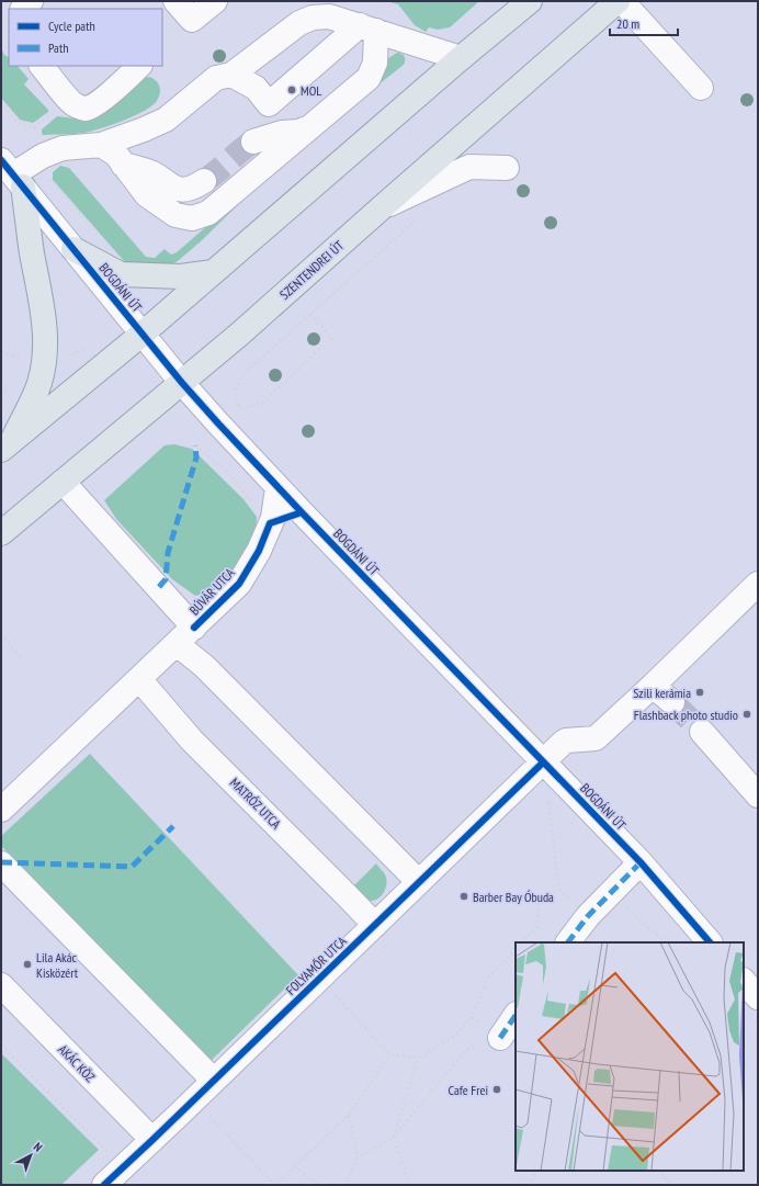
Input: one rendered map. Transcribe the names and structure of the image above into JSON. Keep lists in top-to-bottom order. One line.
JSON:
{"streets":{"main road":["SZENTENDREI ÚT"],"street":["BOGDÁNI ÚT","BÚVÁR UTCA","MATRÓZ UTCA","FOLYAMŐR UTCA","AKÁC KÖZ"]},"crossings":[["SZENTENDREI ÚT","BOGDÁNI ÚT"],["BOGDÁNI ÚT","BÚVÁR UTCA"],["BOGDÁNI ÚT","FOLYAMŐR UTCA"],["BÚVÁR UTCA","MATRÓZ UTCA"],["MATRÓZ UTCA","FOLYAMŐR UTCA"],["FOLYAMŐR UTCA","AKÁC KÖZ"]],"places":["MOL","Szili kerámia","Flashback photo studio","Barber Bay Óbuda","Lila Akác Kisközért","Cafe Frei"],"legend":["Cycle path","Path"],"scale_bar":"20 m","north":"top right"}
